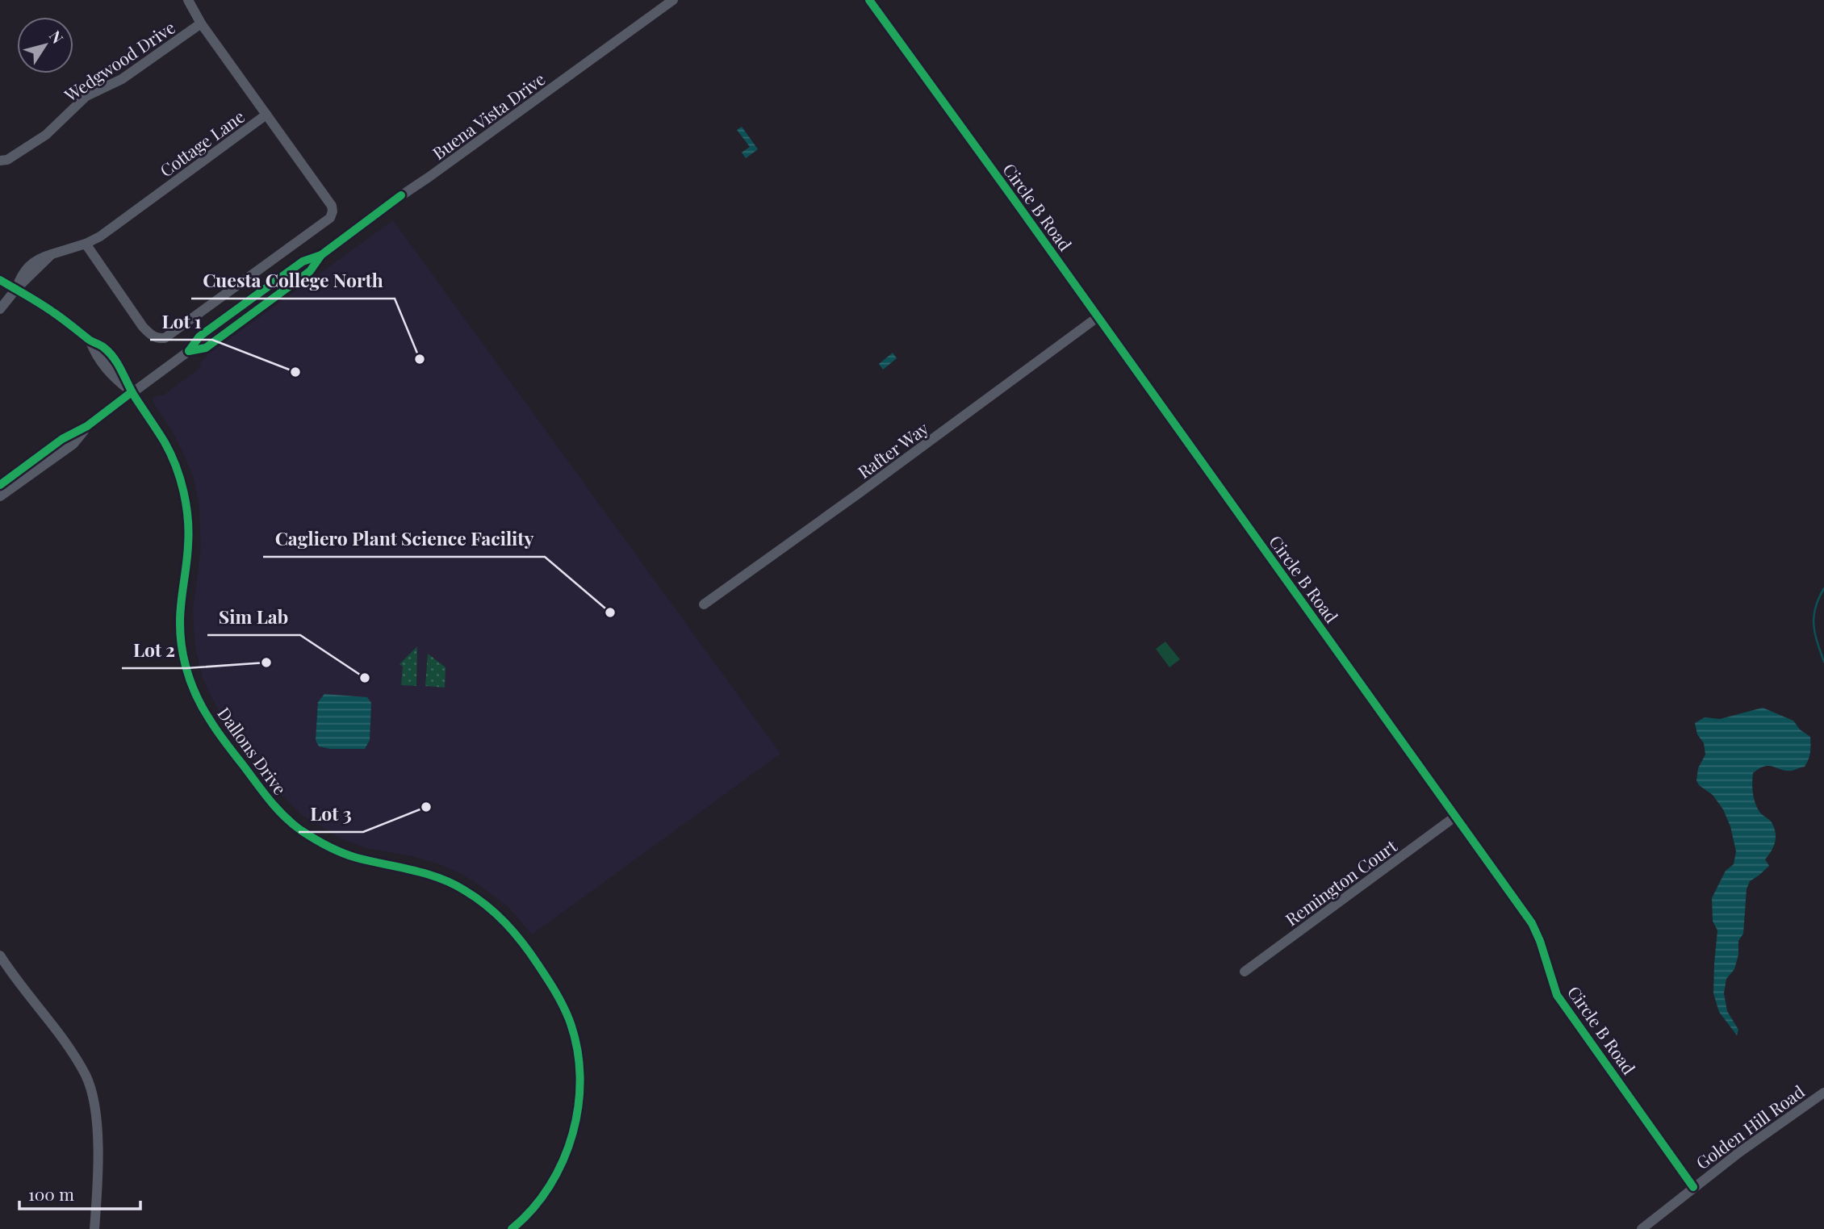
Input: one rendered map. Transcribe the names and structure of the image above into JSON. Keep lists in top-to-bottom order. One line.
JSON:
{"streets":{"street":["Wedgwood Drive","Buena Vista Drive","Cottage Lane","Circle B Road","Rafter Way","Dallons Drive","Remington Court","Golden Hill Road"]},"crossings":[["Buena Vista Drive","Dallons Drive"],["Cottage Lane","Dallons Drive"],["Circle B Road","Rafter Way"],["Circle B Road","Remington Court"],["Circle B Road","Golden Hill Road"]],"places":["Cuesta College North","Lot 1","Cagliero Plant Science Facility","Lot 2","Sim Lab","Lot 3"],"scale_bar":"100 m","north":"top right"}
